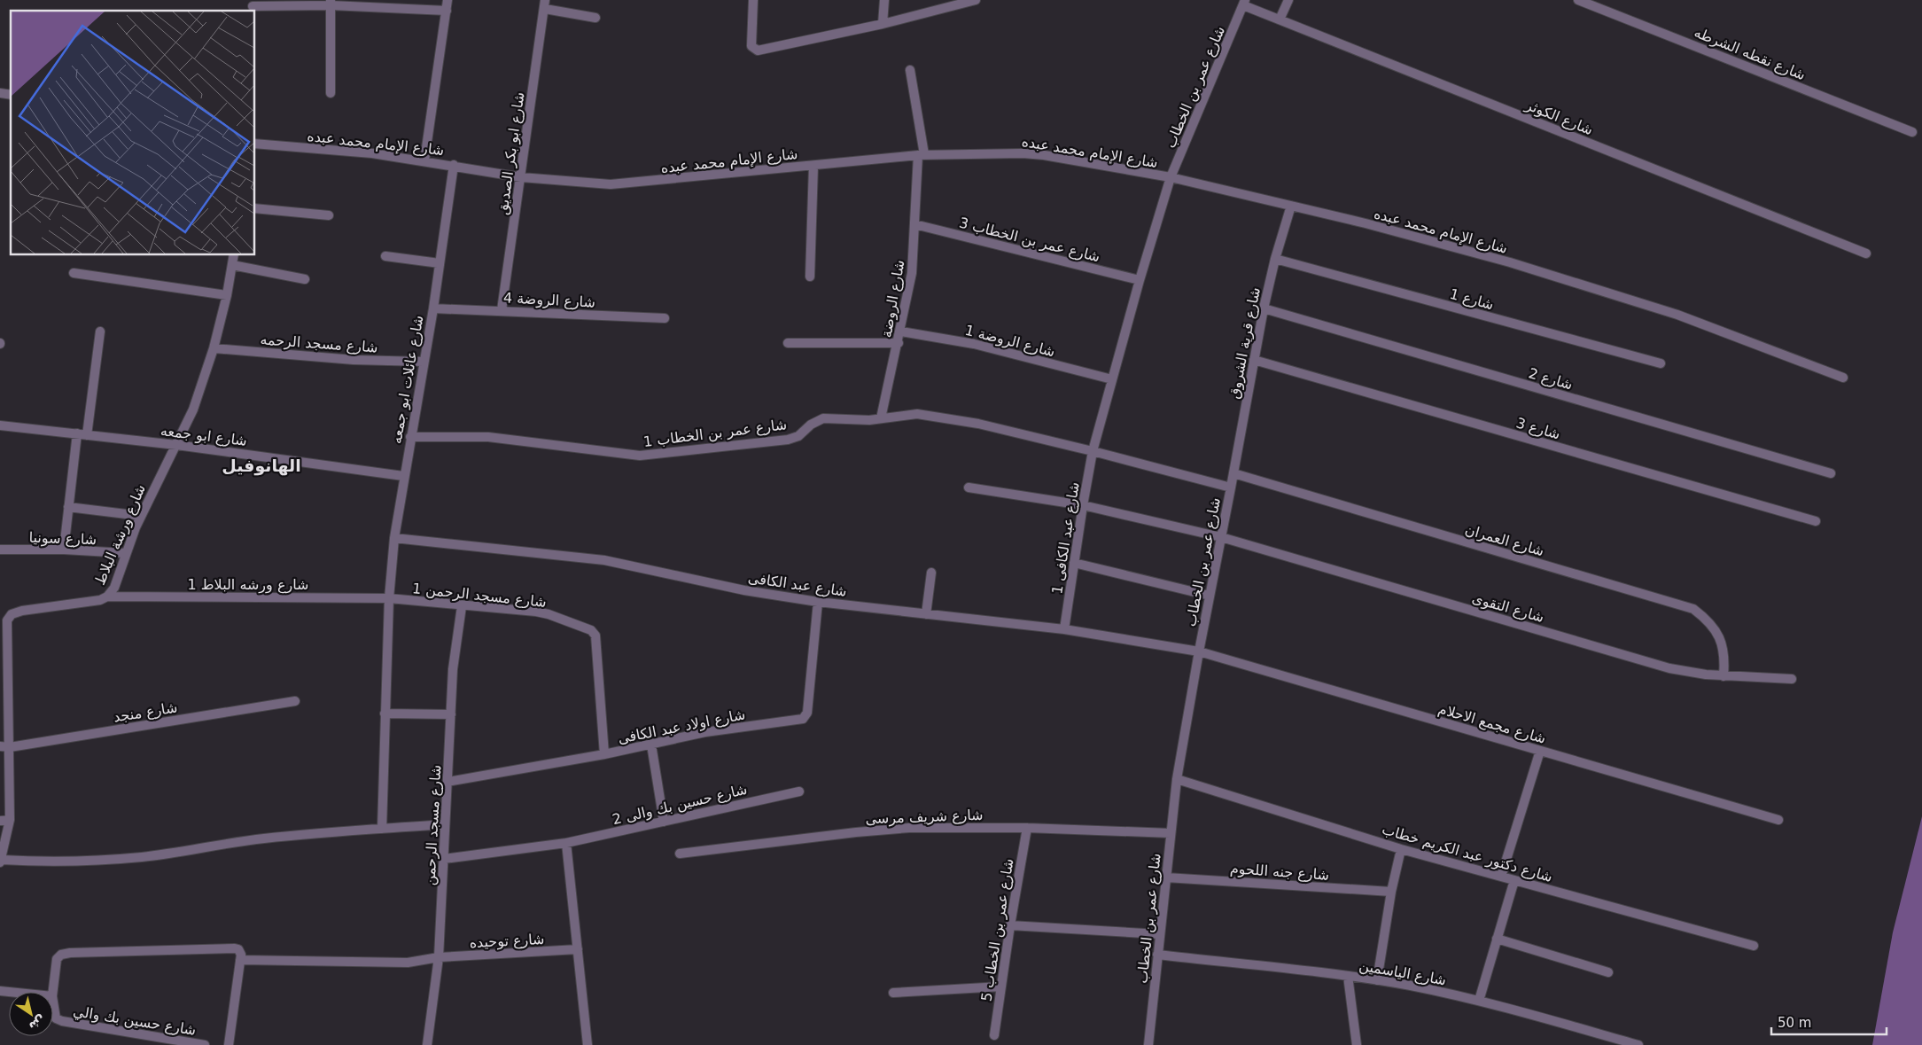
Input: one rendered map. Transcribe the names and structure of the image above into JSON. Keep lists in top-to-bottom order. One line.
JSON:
{"streets":{"street":["شارع نقطه الشرطه","شارع عمر بن الخطاب","شارع الكوثر","شارع الإمام محمد عبده","شارع ابو بكر الصديق","شارع عمر بن الخطاب 3","شارع الروضة","شارع 1","شارع الروضة 4","شارع الروضة 1","شارع مسجد الرحمه","شارع قرية الشروق","شارع 2","شارع عائلات ابو جمعه","شارع 3","شارع عمر بن الخطاب 1","شارع ابو جمعه","شارع ورشة البلاط","شارع سونيا","شارع عبد الكافى 1","شارع العمران","شارع ورشه البلاط 1","شارع عبد الكافى","شارع مسجد الرحمن 1","شارع التقوى","شارع منجد","شارع مجمع الاحلام","شارع اولاد عبد الكافى","شارع حسين بك والى 2","شارع شريف مرسى","شارع مسجد الرحمن","شارع دكتور عبد الكريم خطاب","شارع جنه اللحوم","شارع عمر بن الخطاب 5","شارع توحيده","شارع الياسمين","شارع حسين بك والي"]},"crossings":[["شارع عمر بن الخطاب","شارع الكوثر"],["شارع عمر بن الخطاب","شارع الإمام محمد عبده"],["شارع عمر بن الخطاب","شارع عمر بن الخطاب 3"],["شارع عمر بن الخطاب","شارع الروضة 1"],["شارع عمر بن الخطاب","شارع قرية الشروق"],["شارع عمر بن الخطاب","شارع عمر بن الخطاب 1"],["شارع عمر بن الخطاب","شارع عبد الكافى 1"],["شارع عمر بن الخطاب","شارع عبد الكافى"],["شارع عمر بن الخطاب","شارع التقوى"],["شارع عمر بن الخطاب","شارع مجمع الاحلام"],["شارع عمر بن الخطاب","شارع شريف مرسى"],["شارع عمر بن الخطاب","شارع دكتور عبد الكريم خطاب"],["شارع عمر بن الخطاب","شارع جنه اللحوم"],["شارع عمر بن الخطاب","شارع الياسمين"],["شارع الإمام محمد عبده","شارع ابو بكر الصديق"],["شارع الإمام محمد عبده","شارع الروضة"],["شارع الإمام محمد عبده","شارع قرية الشروق"],["شارع الإمام محمد عبده","شارع عائلات ابو جمعه"],["شارع ابو بكر الصديق","شارع الروضة 4"],["شارع عمر بن الخطاب 3","شارع الروضة"],["شارع الروضة","شارع الروضة 1"],["شارع الروضة","شارع عمر بن الخطاب 1"],["شارع 1","شارع قرية الشروق"],["شارع الروضة 4","شارع عائلات ابو جمعه"],["شارع مسجد الرحمه","شارع عائلات ابو جمعه"],["شارع مسجد الرحمه","شارع ورشة البلاط"],["شارع قرية الشروق","شارع 2"],["شارع قرية الشروق","شارع 3"],["شارع قرية الشروق","شارع العمران"],["شارع عائلات ابو جمعه","شارع عمر بن الخطاب 1"],["شارع عائلات ابو جمعه","شارع ابو جمعه"],["شارع عائلات ابو جمعه","شارع ورشه البلاط 1"],["شارع عائلات ابو جمعه","شارع عبد الكافى"],["شارع عائلات ابو جمعه","شارع مسجد الرحمن 1"],["شارع عمر بن الخطاب 1","شارع عبد الكافى 1"],["شارع ابو جمعه","شارع ورشة البلاط"],["شارع ورشة البلاط","شارع سونيا"],["شارع ورشة البلاط","شارع ورشه البلاط 1"],["شارع ورشة البلاط","شارع منجد"],["شارع عبد الكافى 1","شارع عبد الكافى"],["شارع عبد الكافى 1","شارع التقوى"],["شارع العمران","شارع التقوى"],["شارع ورشه البلاط 1","شارع مسجد الرحمن 1"],["شارع عبد الكافى","شارع مجمع الاحلام"],["شارع عبد الكافى","شارع اولاد عبد الكافى"],["شارع مسجد الرحمن 1","شارع اولاد عبد الكافى"],["شارع مسجد الرحمن 1","شارع مسجد الرحمن"],["شارع اولاد عبد الكافى","شارع مسجد الرحمن"],["شارع حسين بك والى 2","شارع مسجد الرحمن"],["شارع شريف مرسى","شارع عمر بن الخطاب 5"],["شارع مسجد الرحمن","شارع توحيده"]],"districts":["الهانوفيل"],"scale_bar":"50 m","north":"bottom right"}
